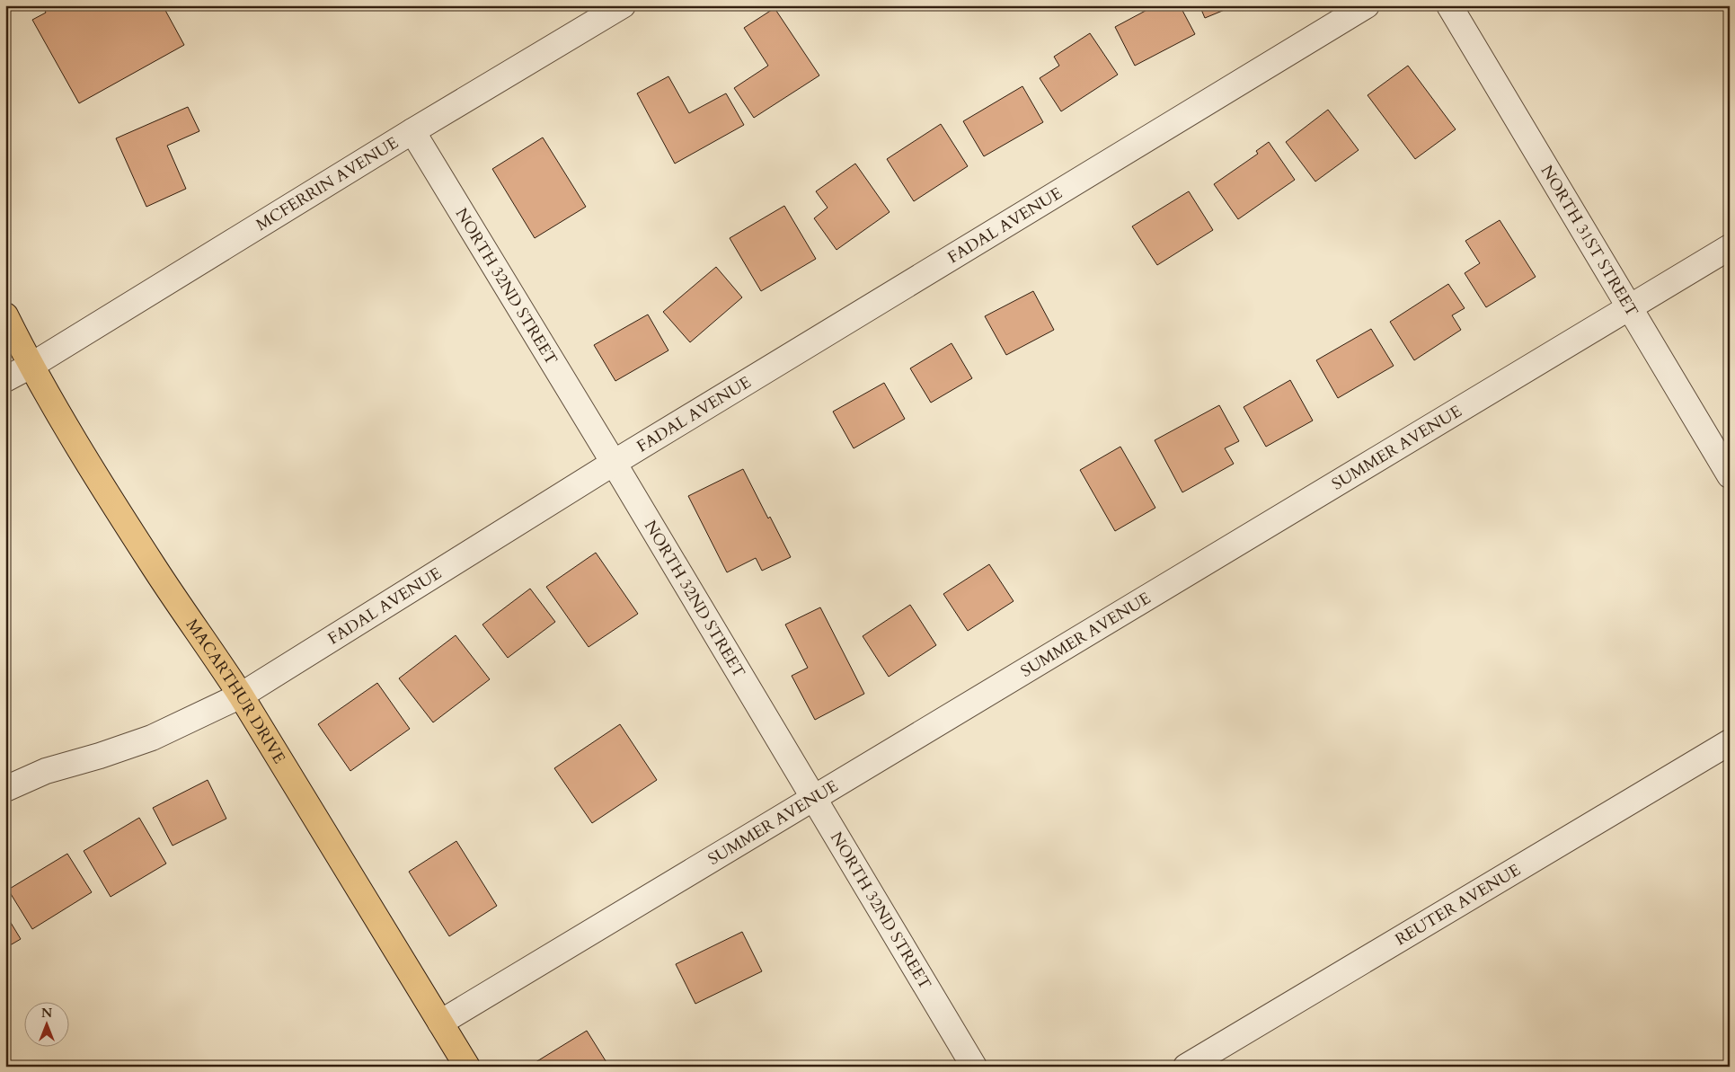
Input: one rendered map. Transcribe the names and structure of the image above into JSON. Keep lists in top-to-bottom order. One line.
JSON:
{"streets":{"main road":["MACARTHUR DRIVE"],"street":["MCFERRIN AVENUE","FADAL AVENUE","NORTH 31ST STREET","NORTH 32ND STREET","SUMMER AVENUE","REUTER AVENUE"]},"crossings":[["MCFERRIN AVENUE","NORTH 32ND STREET"],["MCFERRIN AVENUE","MACARTHUR DRIVE"],["FADAL AVENUE","NORTH 32ND STREET"],["FADAL AVENUE","MACARTHUR DRIVE"],["NORTH 31ST STREET","SUMMER AVENUE"],["NORTH 32ND STREET","SUMMER AVENUE"],["SUMMER AVENUE","MACARTHUR DRIVE"]],"north":"top"}
